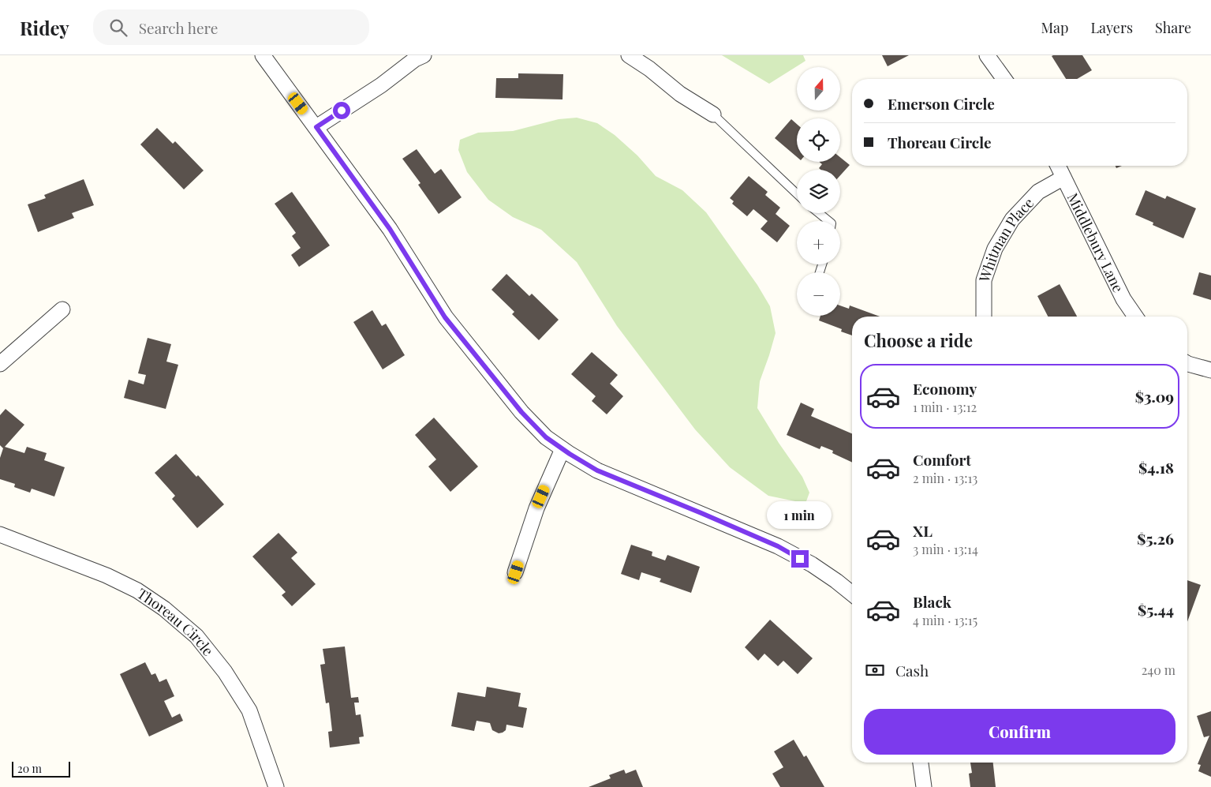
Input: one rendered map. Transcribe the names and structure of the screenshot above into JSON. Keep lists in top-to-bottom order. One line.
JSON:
{"streets":{"street":["Whitman Place","Middlebury Lane","Thoreau Circle"]},"crossings":[["Whitman Place","Middlebury Lane"]],"scale_bar":"20 m","north":"top","page":{"header":"Ridey","search":"Search here","nav":["Map","Layers","Share"],"map_buttons":["+","−"],"banner":["Emerson Circle","Thoreau Circle"],"heading":"Choose a ride","list":[{"name":"Economy","note":"1 min · 13:12","value":"$3.09"},{"name":"Comfort","note":"2 min · 13:13","value":"$4.18"},{"name":"XL","note":"3 min · 13:14","value":"$5.26"},{"name":"Black","note":"4 min · 13:15","value":"$5.44"}],"bubble":"1 min","pay":["Cash","240 m"],"buttons":"Confirm","scale":"20 m"}}
